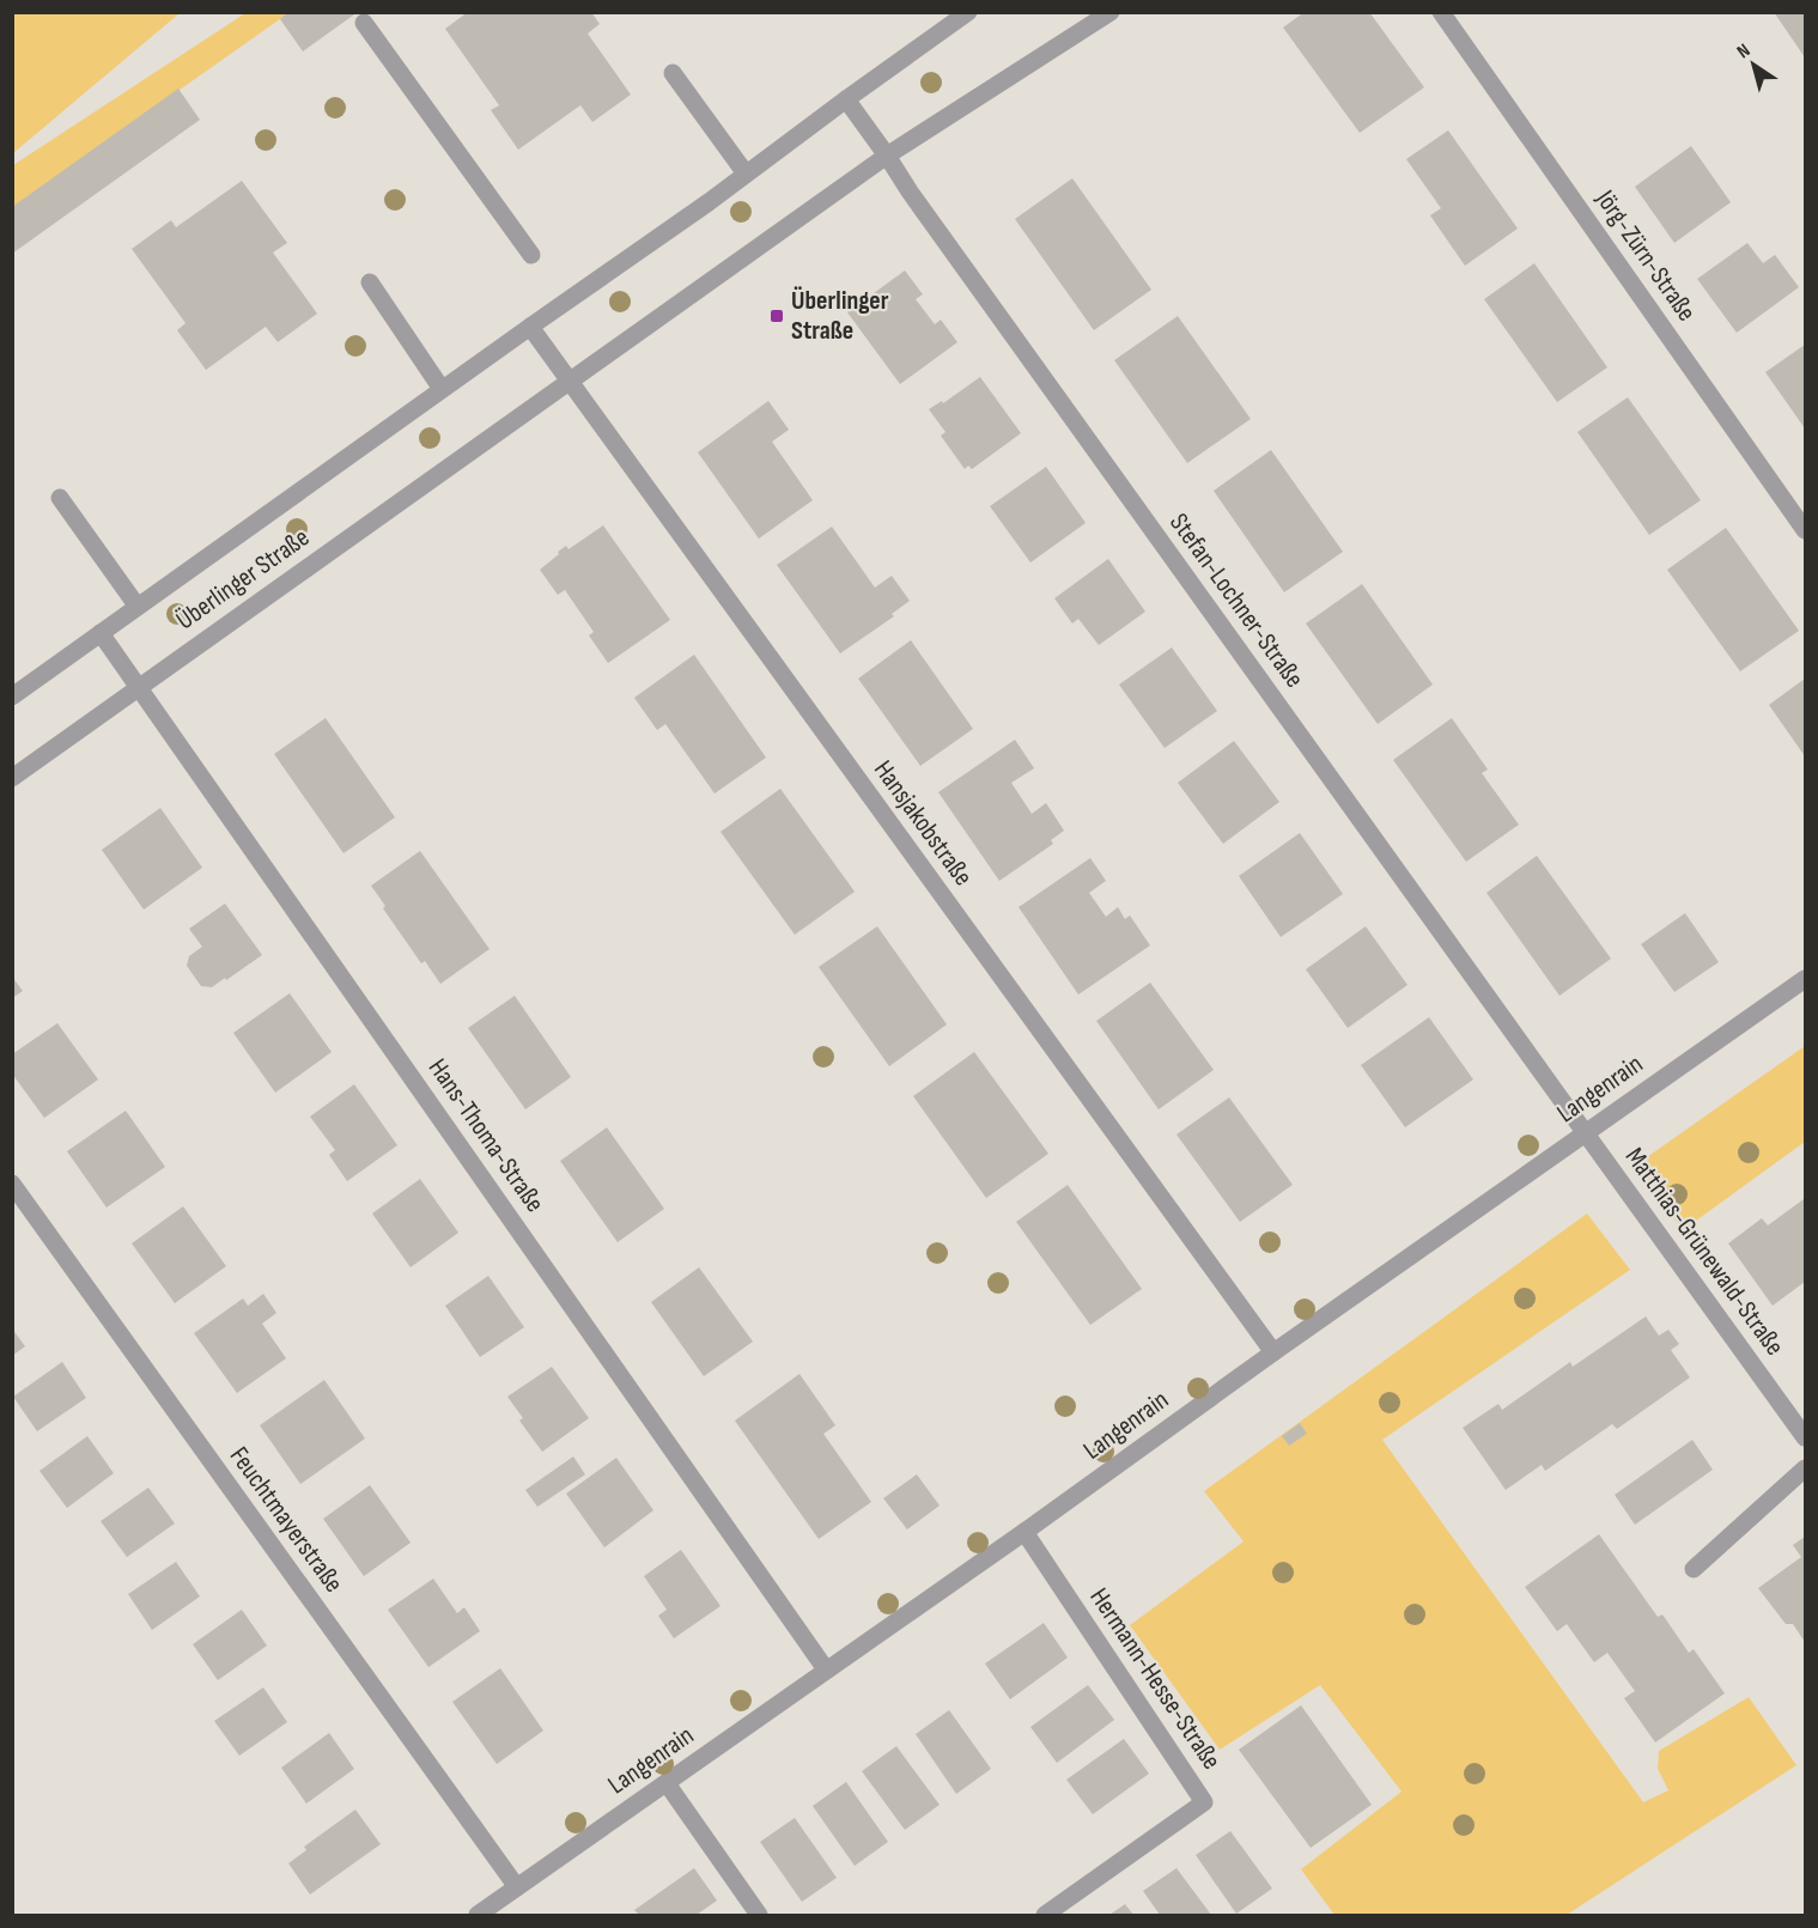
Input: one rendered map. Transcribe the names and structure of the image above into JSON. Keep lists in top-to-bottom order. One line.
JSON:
{"streets":{"street":["Jörg-Zürn-Straße","Überlinger Straße","Stefan-Lochner-Straße","Hansjakobstraße","Langenrain","Hans-Thoma-Straße","Matthias-Grünewald-Straße","Feuchtmayerstraße","Hermann-Hesse-Straße"]},"crossings":[["Überlinger Straße","Stefan-Lochner-Straße"],["Überlinger Straße","Hansjakobstraße"],["Überlinger Straße","Hans-Thoma-Straße"],["Stefan-Lochner-Straße","Langenrain"],["Stefan-Lochner-Straße","Matthias-Grünewald-Straße"],["Hansjakobstraße","Langenrain"],["Langenrain","Hans-Thoma-Straße"],["Langenrain","Matthias-Grünewald-Straße"],["Langenrain","Feuchtmayerstraße"],["Langenrain","Hermann-Hesse-Straße"]],"places":{"transit":["Überlinger Straße"]},"north":"top left"}
